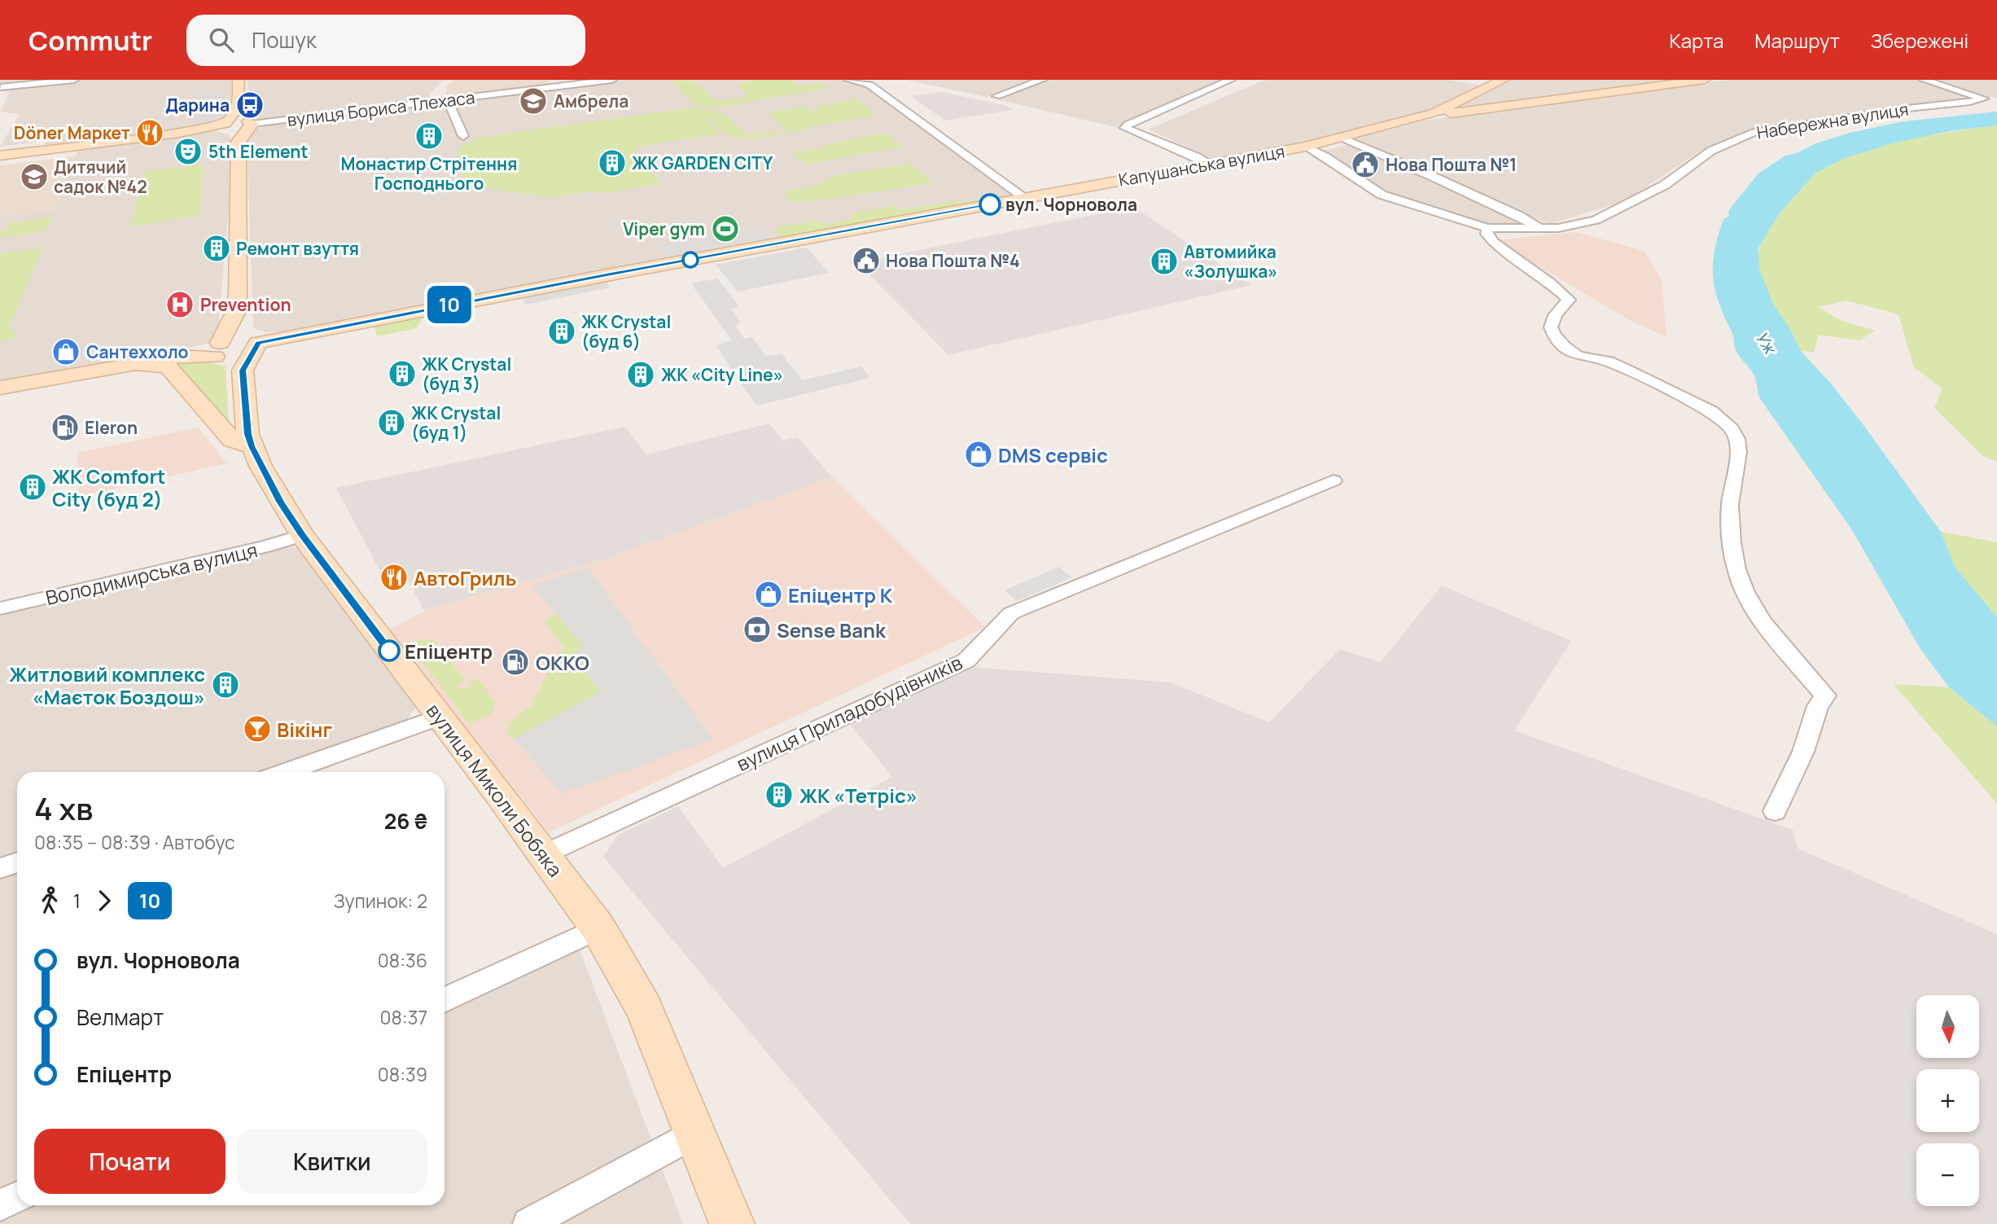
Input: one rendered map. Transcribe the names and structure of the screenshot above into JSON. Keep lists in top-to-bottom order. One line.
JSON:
{"streets":{"street":["вулиця Бориса Тлехаса","Набережна вулиця","Капушанська вулиця","Володимирська вулиця","вулиця Приладобудівників","вулиця Миколи Бобяка"]},"crossings":[["Набережна вулиця","Капушанська вулиця"],["Володимирська вулиця","вулиця Миколи Бобяка"],["вулиця Приладобудівників","вулиця Миколи Бобяка"]],"water":["Уж"],"places":{"school or university":["Амбрела","Дитячий садок №42"],"bus stop":["Дарина"],"restaurant":["Döner Маркет","АвтоГриль"],"building":["Монастир Стрітення Господнього","ЖК GARDEN CITY","Ремонт взуття","Автомийка «Золушка»","ЖК Crystal (буд 6)","ЖК Crystal (буд 3)","ЖК «City Line»","ЖК Crystal (буд 1)","ЖК Comfort City (буд 2)","Житловий комплекс «Маєток Боздош»","ЖК «Тетріс»"],"theatre":["5th Element"],"public building":["Нова Пошта №1","Нова Пошта №4"],"other":["вул. Чорновола","Епіцентр"],"sports":["Viper gym"],"hospital":["Prevention"],"shop":["Сантеххоло","DMS сервіс","Епіцентр К"],"fuel station":["Eleron","ОККО"],"bank":["Sense Bank"],"bar":["Вікінг"]},"lines":["bus line 10"],"north":"bottom","page":{"header":"Commutr","search":"Пошук","nav":["Карта","Маршрут","Збережені"],"on_map":"10","heading":["4 хв","08:35 – 08:39 · Автобус","26 ₴"],"legs":["1","10","Зупинок: 2"],"list":[{"name":"вул. Чорновола","value":"08:36"},{"name":"Велмарт","value":"08:37"},{"name":"Епіцентр","value":"08:39"}],"map_buttons":["+","−"],"buttons":["Почати","Квитки"]}}
